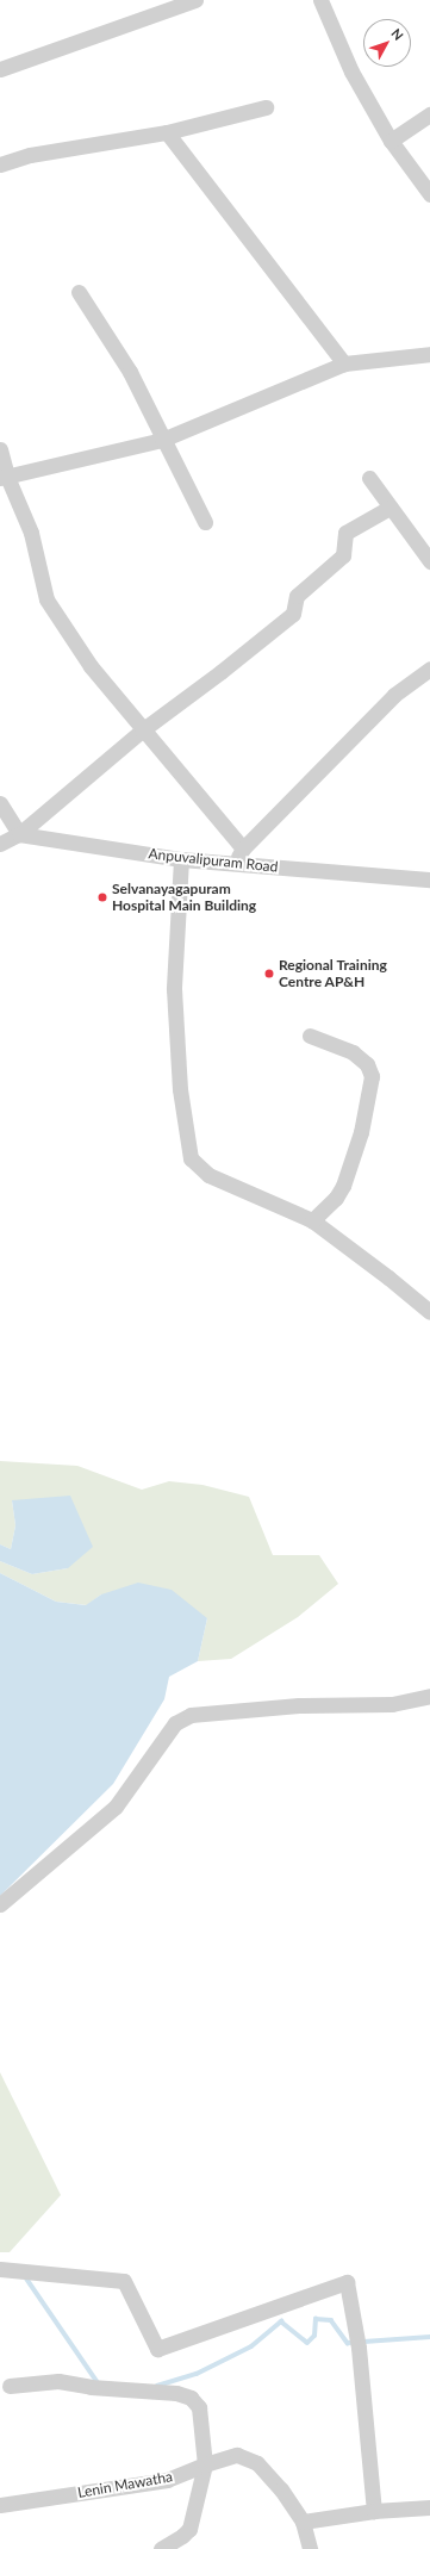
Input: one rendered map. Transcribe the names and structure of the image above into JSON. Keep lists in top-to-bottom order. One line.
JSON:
{"streets":{"street":["Anpuvalipuram Road","Lenin Mawatha"]},"places":["Selvanayagapuram Hospital Main Building","Regional Training Centre AP&H"],"north":"top right"}
